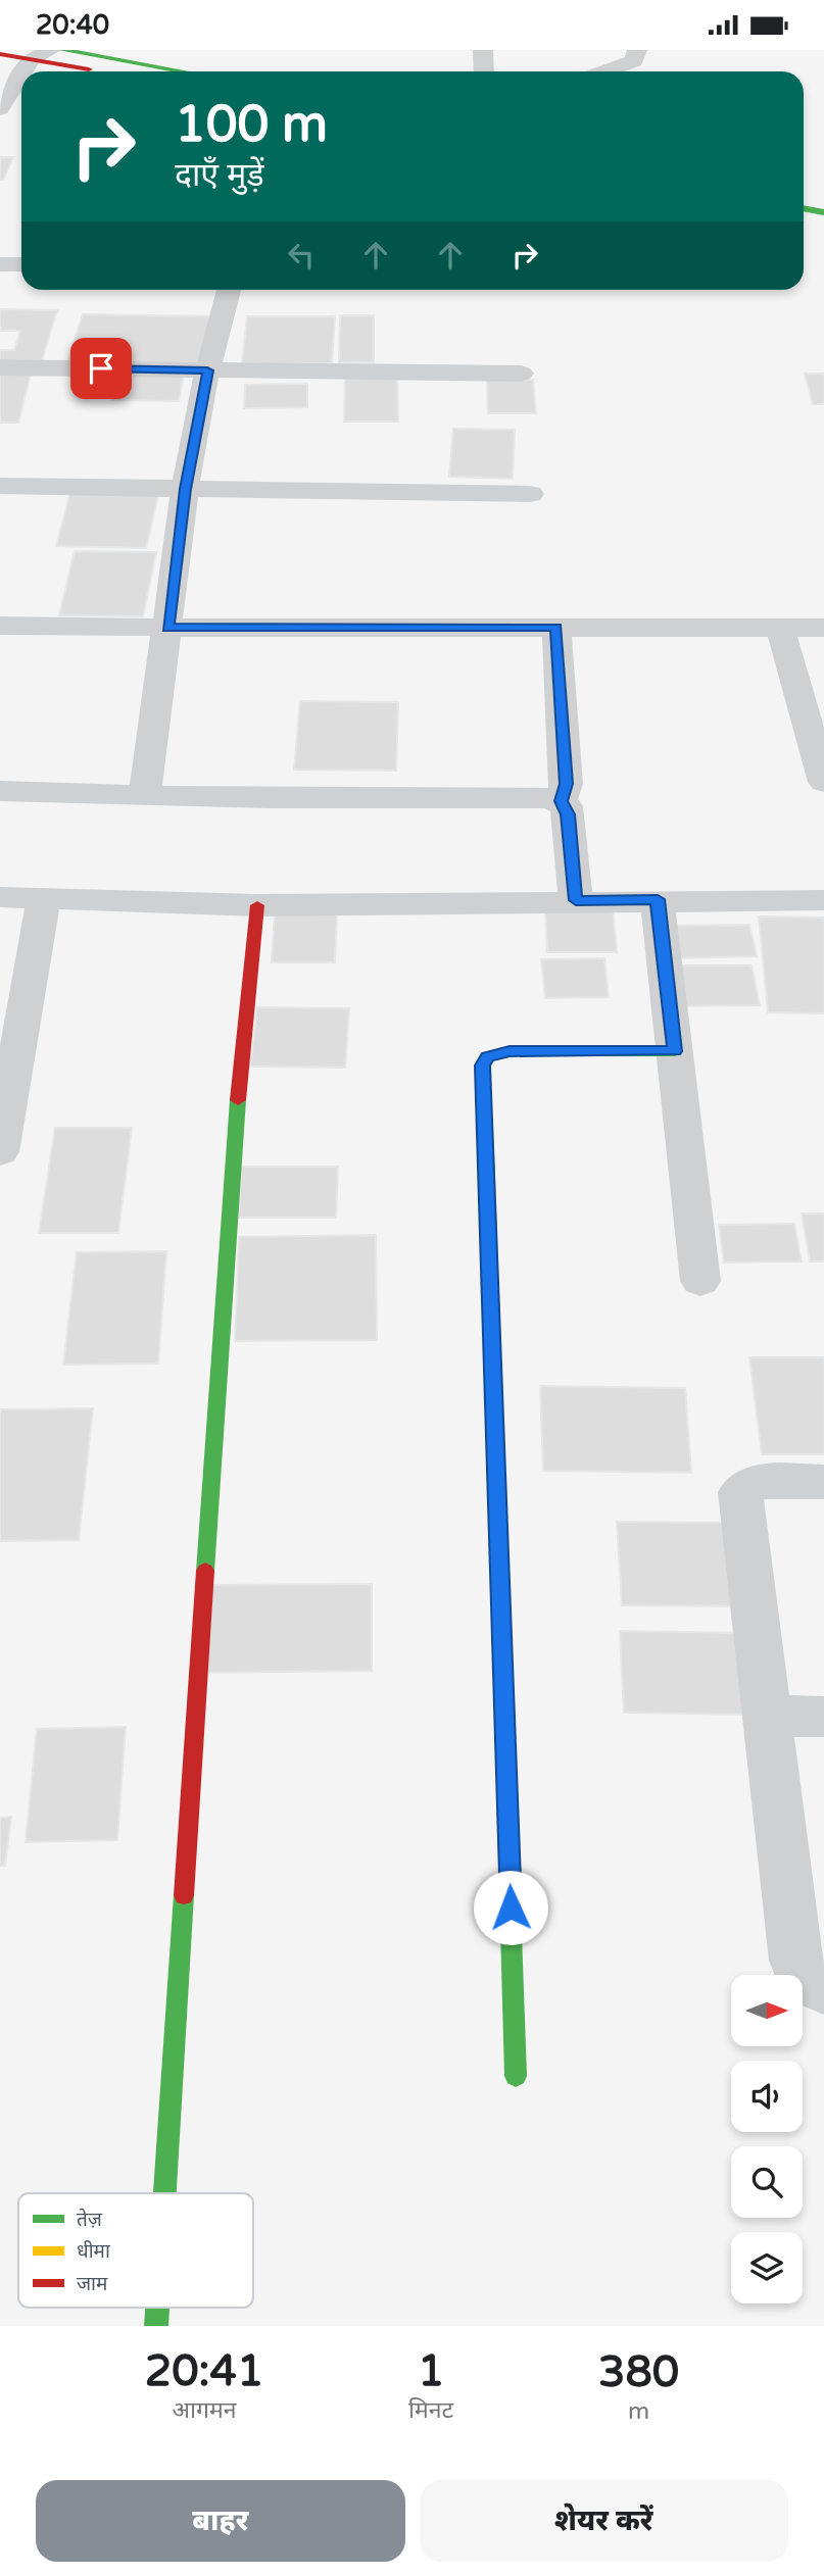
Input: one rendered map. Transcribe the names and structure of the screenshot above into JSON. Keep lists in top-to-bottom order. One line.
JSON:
{"legend":["तेज़","धीमा","जाम"],"north":"right","page":{"status":"20:40","turn":["100 m","दाएँ मुड़ें"],"eta":["20:41","आगमन","1","मिनट","380","m"],"buttons":["बाहर","शेयर करें"]}}
